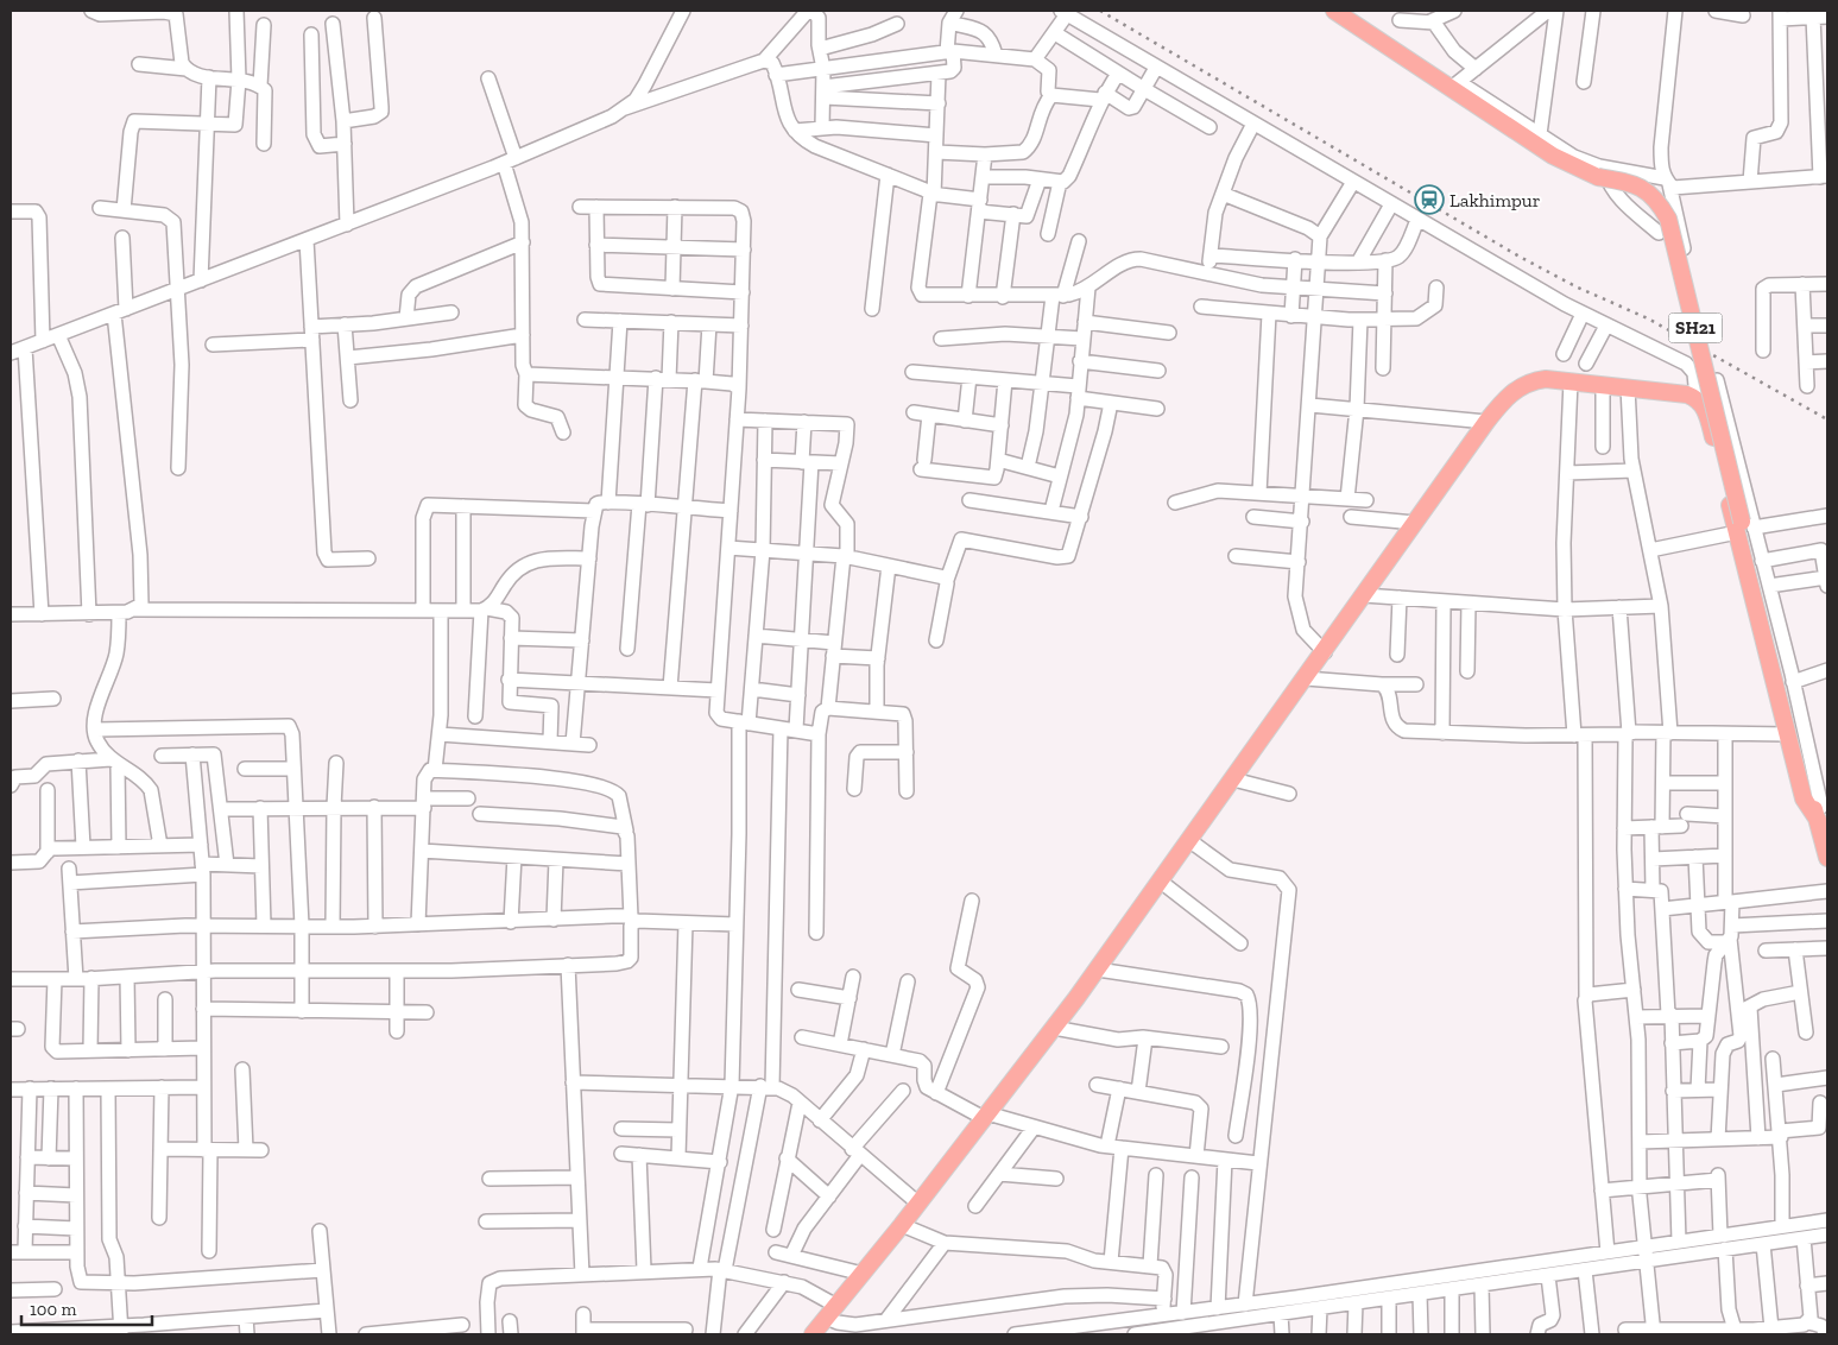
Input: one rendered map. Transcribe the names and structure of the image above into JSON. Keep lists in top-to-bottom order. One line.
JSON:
{"streets":{"main road":["SH21"]},"places":{"station":["Lakhimpur"]},"scale_bar":"100 m"}
